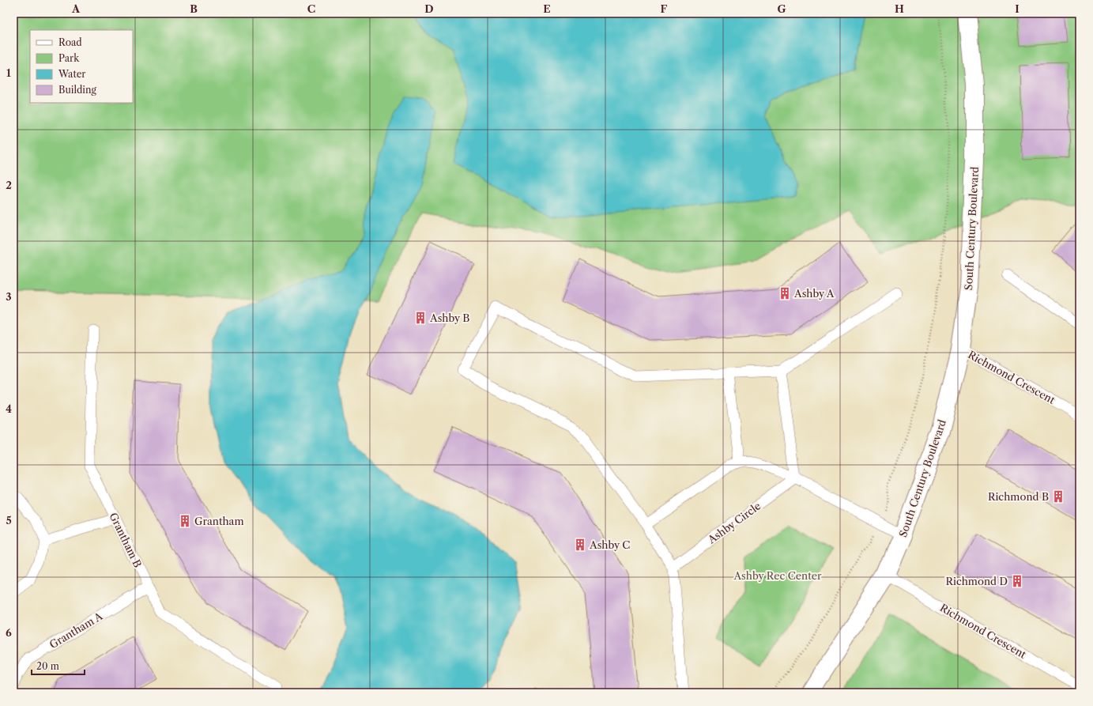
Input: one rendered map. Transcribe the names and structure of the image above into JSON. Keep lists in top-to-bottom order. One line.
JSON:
{"streets":{"street":["South Century Boulevard"],"lane":["Richmond Crescent","Ashby Circle","Grantham B","Grantham A"]},"crossings":[["South Century Boulevard","Richmond Crescent"],["Grantham B","Grantham A"]],"parks":["Ashby Rec Center"],"places":{"building":["Ashby A","Ashby B","Richmond B","Grantham","Ashby C","Richmond D"]},"legend":["Road","Park","Water","Building"],"scale_bar":"20 m","grid":{"columns":["A","B","C","D","E","F","G","H","I"],"rows":["1","2","3","4","5","6"]}}
